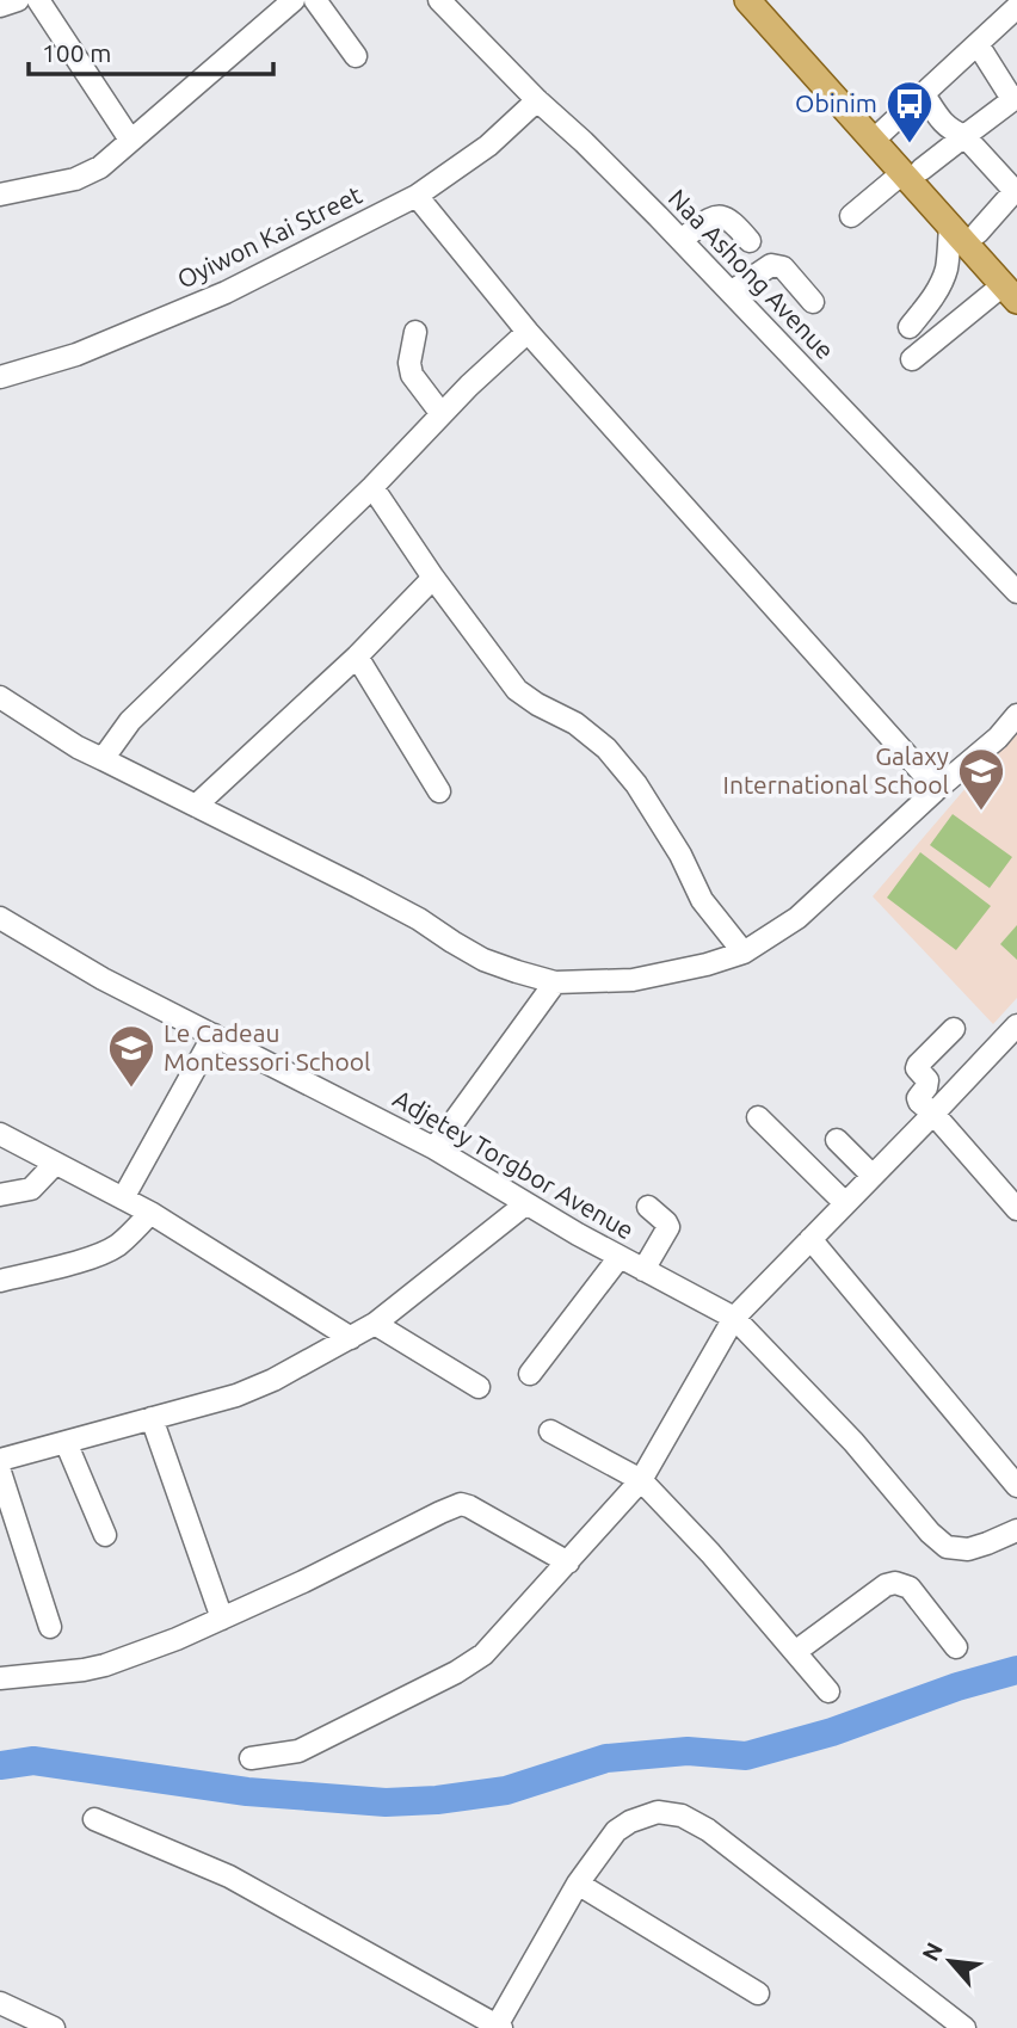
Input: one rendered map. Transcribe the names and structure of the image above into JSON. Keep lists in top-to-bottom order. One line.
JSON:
{"streets":{"street":["Oyiwon Kai Street","Naa Ashong Avenue","Adjetey Torgbor Avenue"]},"crossings":[["Oyiwon Kai Street","Naa Ashong Avenue"]],"places":{"bus stop":["Obinim"],"school or university":["Galaxy International School","Le Cadeau Montessori School"]},"scale_bar":"100 m","north":"top left"}
